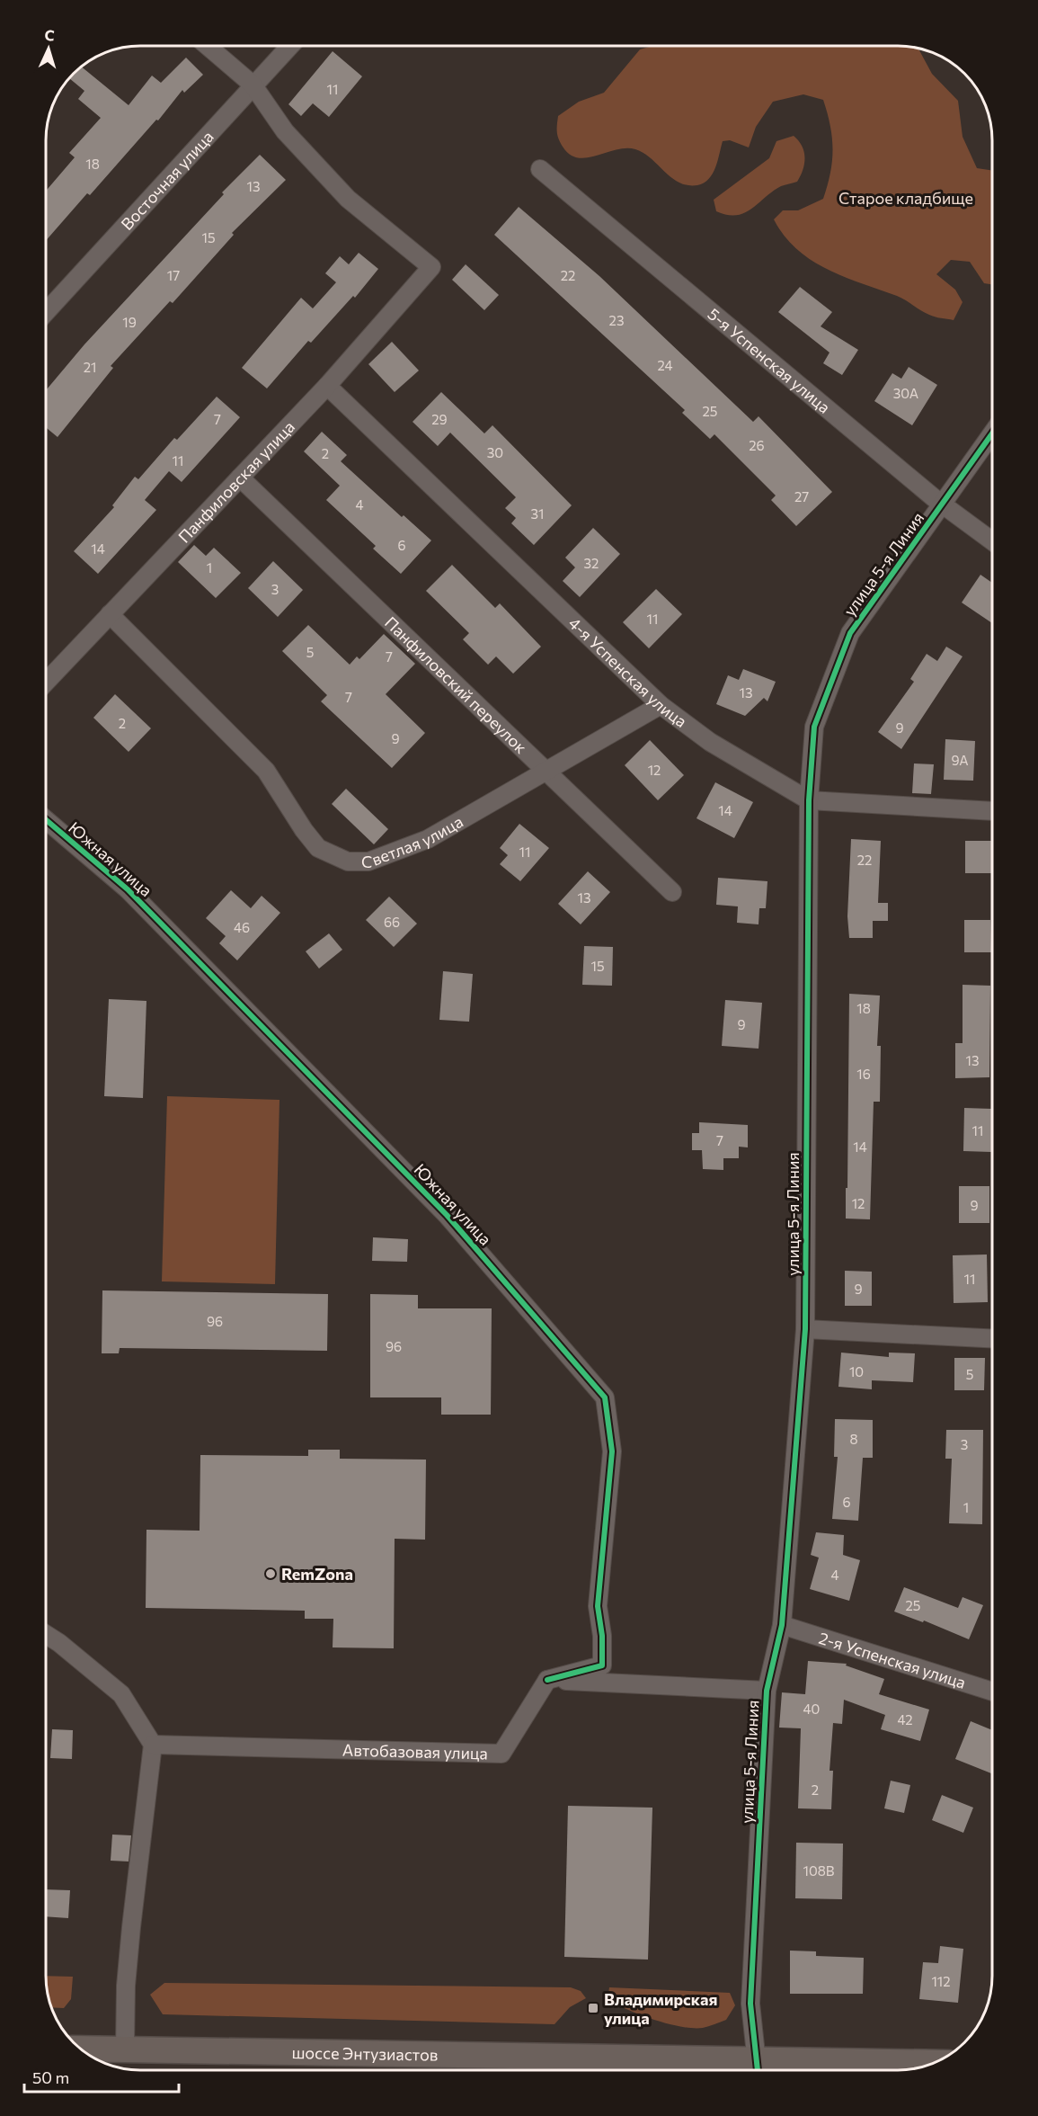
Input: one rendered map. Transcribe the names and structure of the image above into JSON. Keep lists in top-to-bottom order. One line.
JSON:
{"streets":{"main road":["шоссе Энтузиастов"],"street":["Восточная улица","5-я Успенская улица","Панфиловская улица","улица 5-я Линия","4-я Успенская улица","Панфиловский переулок","Светлая улица","Южная улица","2-я Успенская улица","Автобазовая улица"]},"crossings":[["Восточная улица","Панфиловская улица"],["5-я Успенская улица","улица 5-я Линия"],["Панфиловская улица","4-я Успенская улица"],["Панфиловская улица","Панфиловский переулок"],["Панфиловская улица","Светлая улица"],["улица 5-я Линия","4-я Успенская улица"],["улица 5-я Линия","2-я Успенская улица"],["улица 5-я Линия","шоссе Энтузиастов"],["4-я Успенская улица","Светлая улица"],["Панфиловский переулок","Светлая улица"],["Южная улица","Автобазовая улица"]],"parks":["Старое кладбище"],"places":{"other":["RemZona"],"transit":["Владимирская улица"]},"house_numbers":["11","18","13","15","17","22","23","19","24","21","30А","25","7","29","26","30","2","11","27","4","31","6","14","32","1","3","11","5","7","13","7","2","9","9","9А","12","14","11","22","13","66","46","15","18","9","13","16","11","7","14","12","9","11","9","96","96","10","5","8","3","6","1","4","25","40","42","2","108В","112"],"scale_bar":"50 m","north":"top"}
